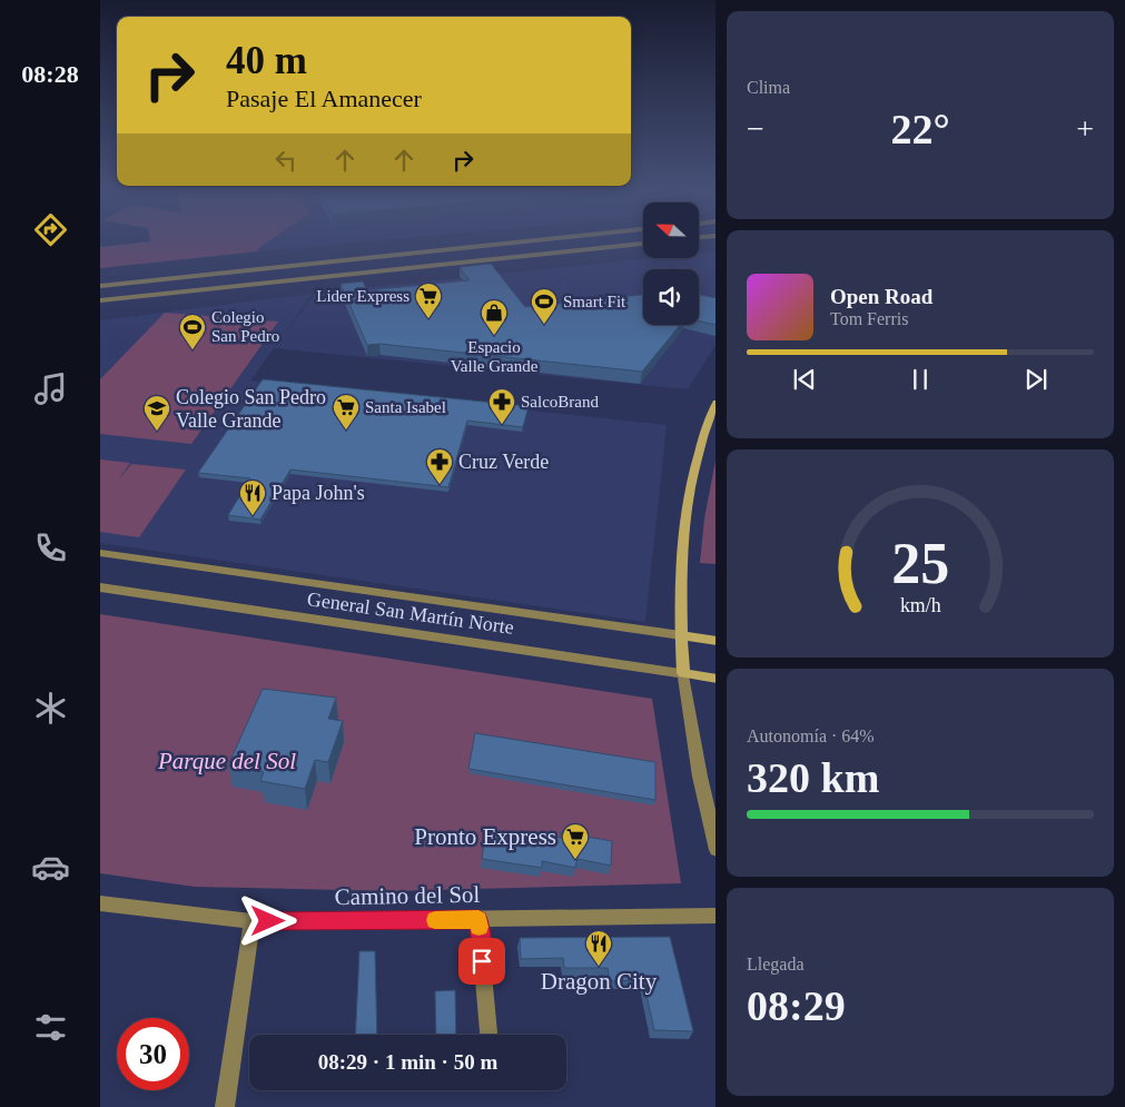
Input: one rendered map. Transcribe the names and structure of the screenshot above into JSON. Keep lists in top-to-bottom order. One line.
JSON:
{"streets":{"main road":["General San Martín Norte"],"street":["Camino del Sol"]},"parks":["Parque del Sol"],"places":{"supermarket":["Lider Express","Santa Isabel","Pronto Express"],"sports":["Smart Fit","Colegio San Pedro"],"shop":["Espacio Valle Grande"],"pharmacy":["SalcoBrand","Cruz Verde"],"school or university":["Colegio San Pedro Valle Grande"],"restaurant":["Papa John's","Dragon City"]},"north":"left","page":{"tabs":"08:28","tile":["Clima",["Autonomía · 64%","320 km"],["Llegada","08:29"]],"turn":["40 m","Pasaje El Amanecer"],"heat":["−","22°","+"],"song":["Open Road","Tom Ferris"],"limit":"30","trip":"08:29 · 1 min · 50 m","gauge":["25","km/h"]}}
